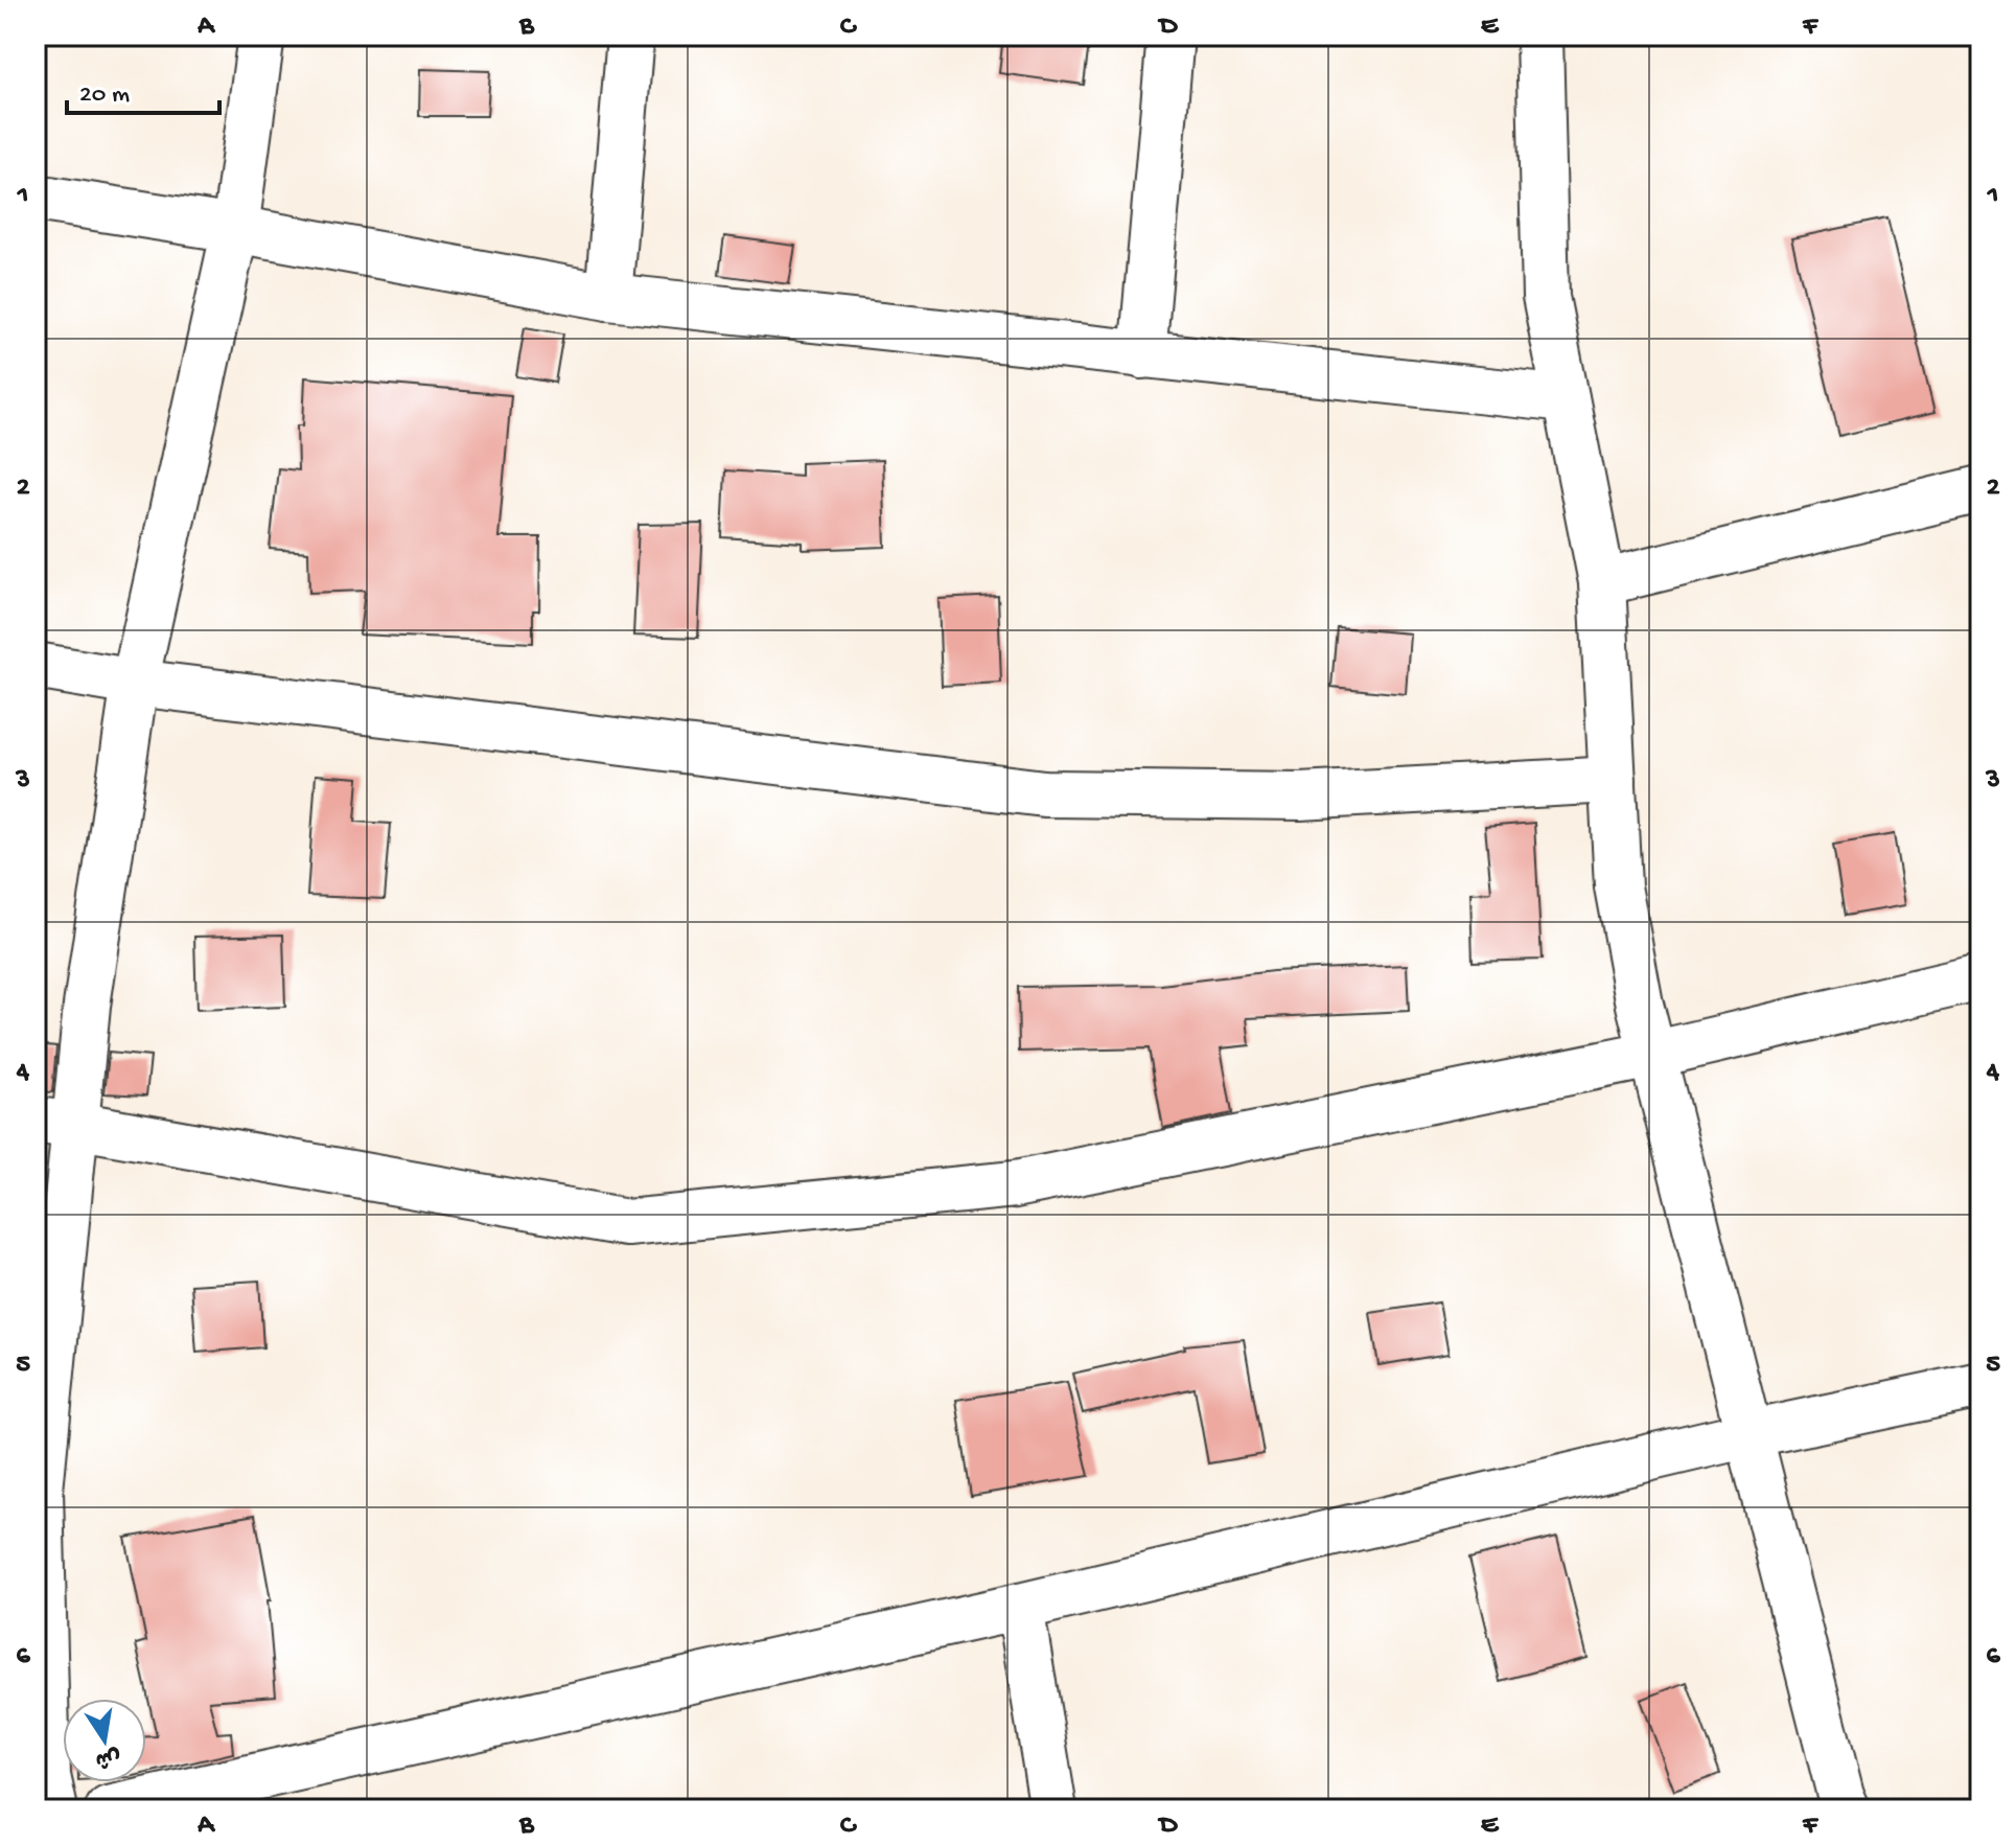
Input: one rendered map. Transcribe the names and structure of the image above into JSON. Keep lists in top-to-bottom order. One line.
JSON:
{"scale_bar":"20 m","north":"bottom","grid":{"columns":["A","B","C","D","E","F"],"rows":["1","2","3","4","5","6"]}}
